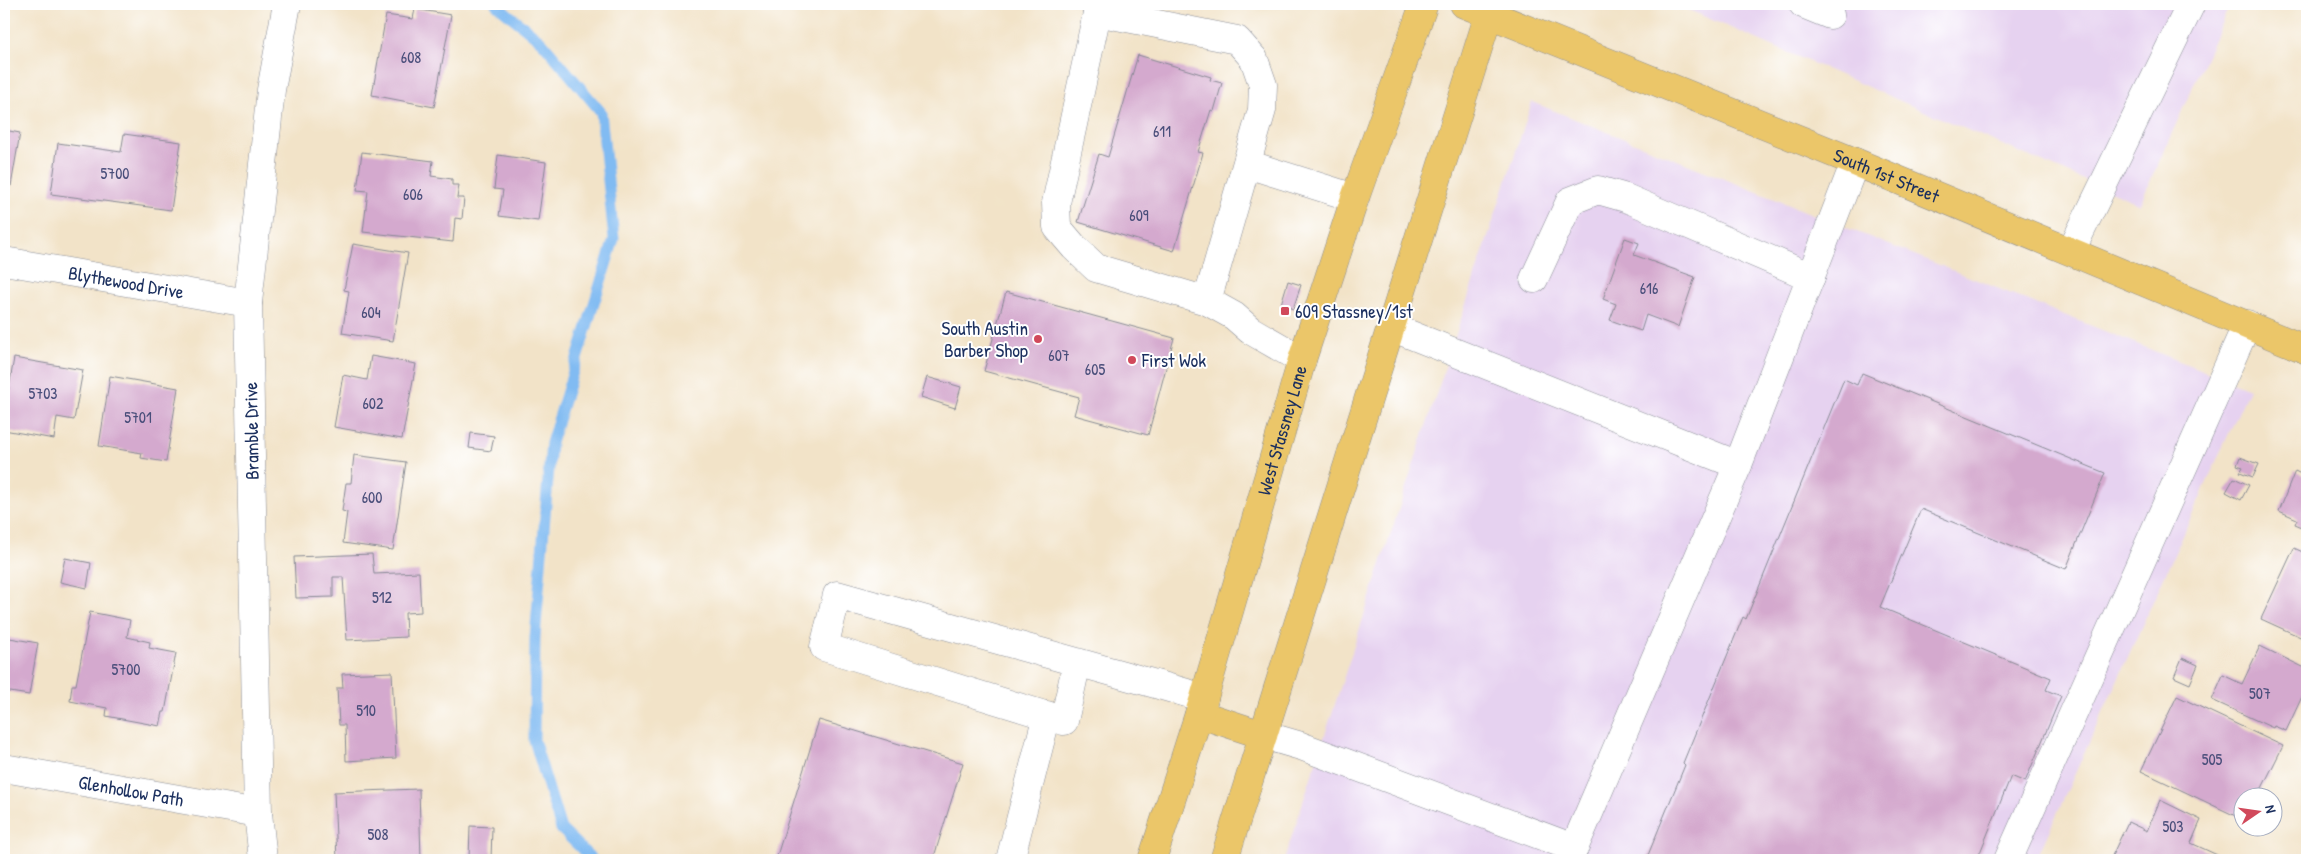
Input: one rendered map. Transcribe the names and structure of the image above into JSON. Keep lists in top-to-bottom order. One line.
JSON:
{"streets":{"main road":["South 1st Street","West Stassney Lane"],"street":["Blythewood Drive","Bramble Drive","Glenhollow Path"]},"crossings":[["Blythewood Drive","Bramble Drive"],["Bramble Drive","Glenhollow Path"]],"places":{"transit":["609 Stassney/1st"],"other":["South Austin Barber Shop","First Wok"]},"house_numbers":["608","611","5700","606","609","616","604","607","605","5703","602","5701","600","512","5700","507","510","505","503","508"],"north":"right"}
